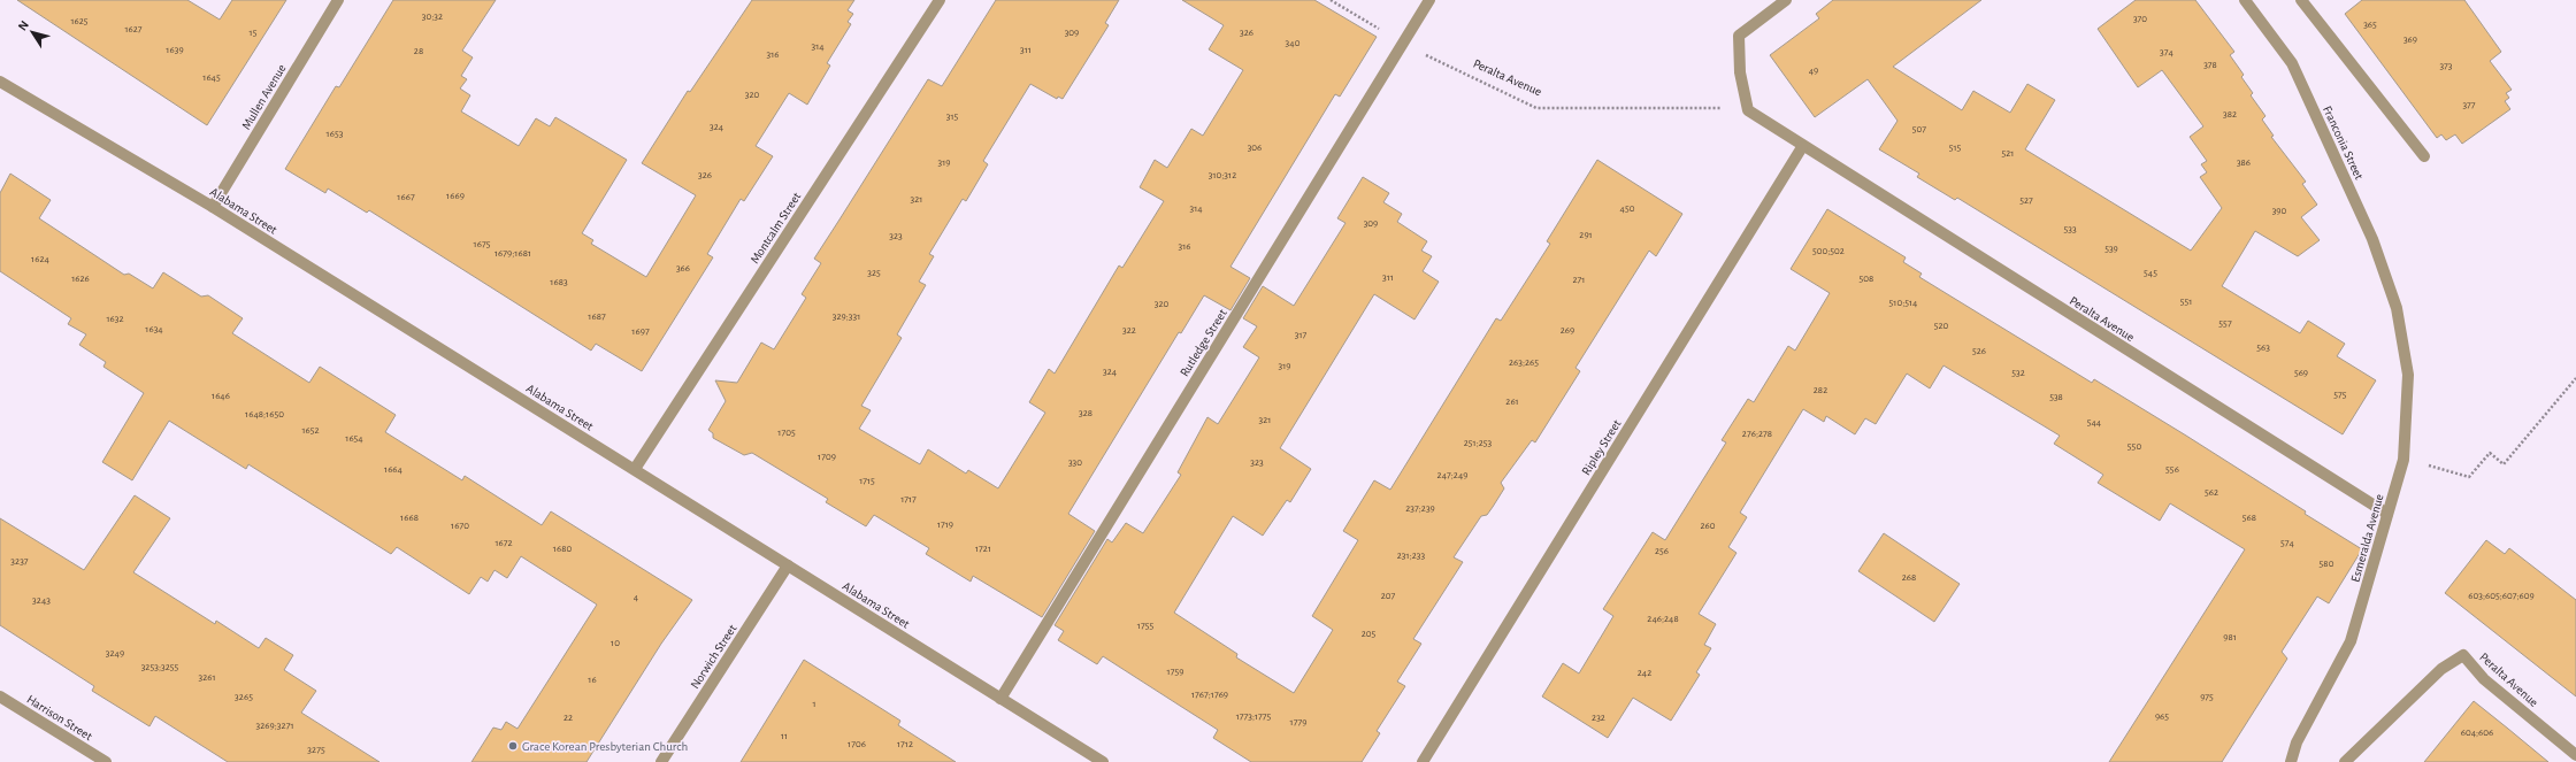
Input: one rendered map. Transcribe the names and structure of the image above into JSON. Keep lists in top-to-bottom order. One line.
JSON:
{"streets":{"street":["Peralta Avenue","Mullen Avenue","Franconia Street","Alabama Street","Montcalm Street","Rutledge Street","Ripley Street","Esmeralda Avenue","Norwich Street","Harrison Street"]},"crossings":[["Peralta Avenue","Rutledge Street"],["Peralta Avenue","Ripley Street"],["Peralta Avenue","Esmeralda Avenue"],["Mullen Avenue","Alabama Street"],["Franconia Street","Esmeralda Avenue"],["Alabama Street","Montcalm Street"],["Alabama Street","Rutledge Street"],["Alabama Street","Norwich Street"]],"places":["Grace Korean Presbyterian Church"],"house_numbers":["30;32","370","1625","365","1627","15","309","326","369","340","314","1639","311","28","374","316","378","373","49","1645","320","377","382","315","324","507","1653","306","515","521","319","386","326","310;312","1669","1667","321","527","314","450","390","309","533","291","323","1675","316","539","500;502","1679;1681","1624","366","325","545","311","1626","508","271","1683","551","510;514","320","1687","329;331","1632","557","520","1634","322","269","1697","317","563","526","263;265","319","324","532","569","282","575","1646","538","261","328","1648;1650","321","544","1652","1705","276;278","1654","251;253","550","1709","330","323","1664","556","247;249","1715","562","1717","237;239","1668","568","1719","1670","260","1672","574","1680","1721","256","231;233","3237","580","268","207","603;605;607;609","4","3243","246;248","1755","205","981","10","3249","3253;3255","1759","242","3261","16","1767;1769","3265","975","1","1773;1775","965","22","232","1779","3269;3271","604;606","11","1706","1712","3275"],"north":"top left"}
